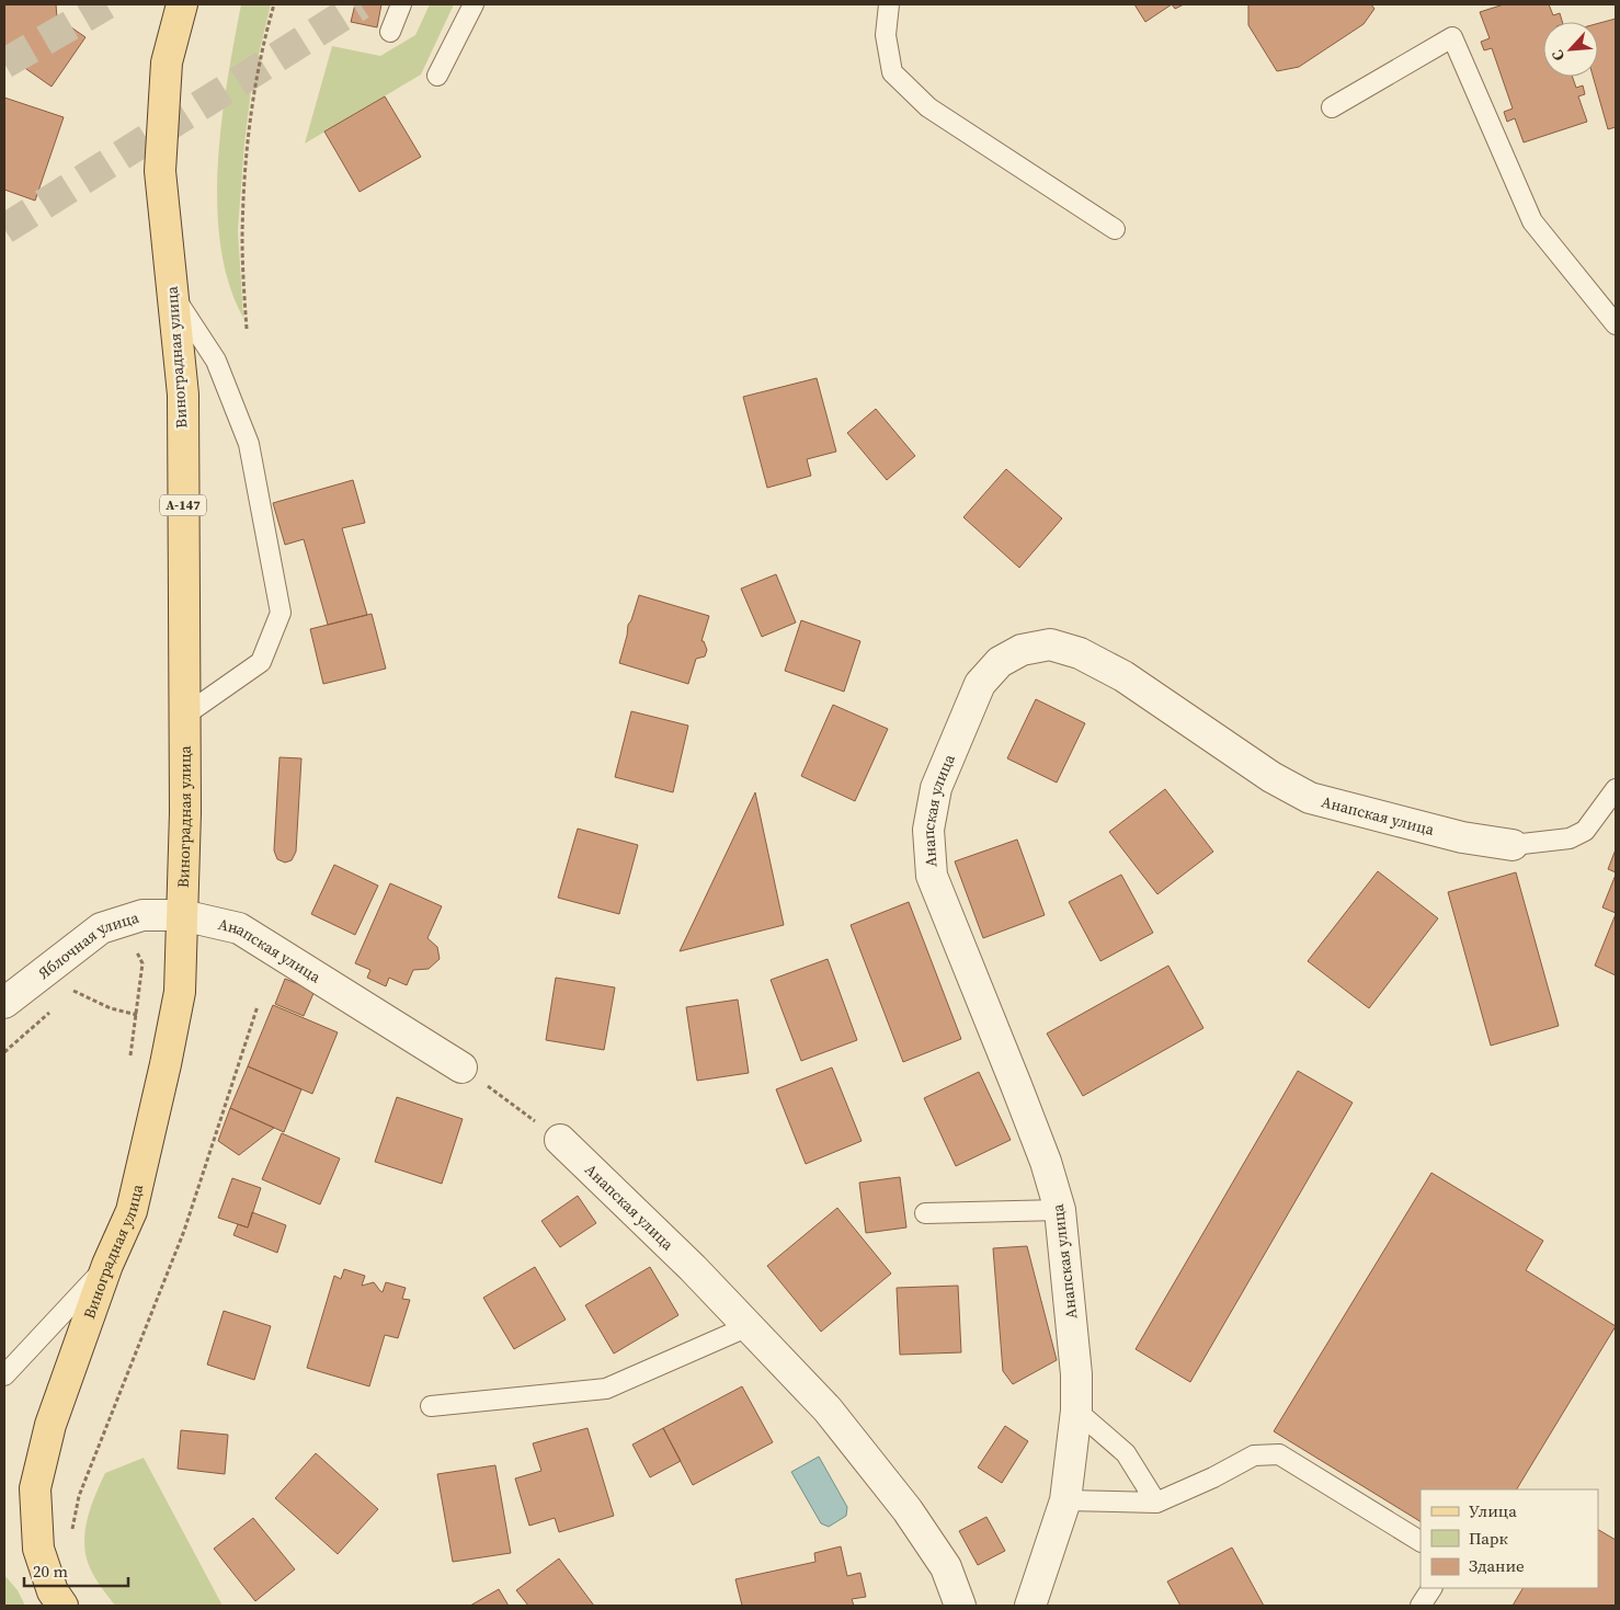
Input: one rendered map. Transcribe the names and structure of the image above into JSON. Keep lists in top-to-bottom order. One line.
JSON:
{"streets":{"main road":["Виноградная улица","А-147"],"street":["Анапская улица","Яблочная улица"]},"crossings":[["Виноградная улица","Анапская улица"],["Виноградная улица","Яблочная улица"],["Анапская улица","Яблочная улица"]],"legend":["Улица","Парк","Здание"],"scale_bar":"20 m","north":"bottom left"}
